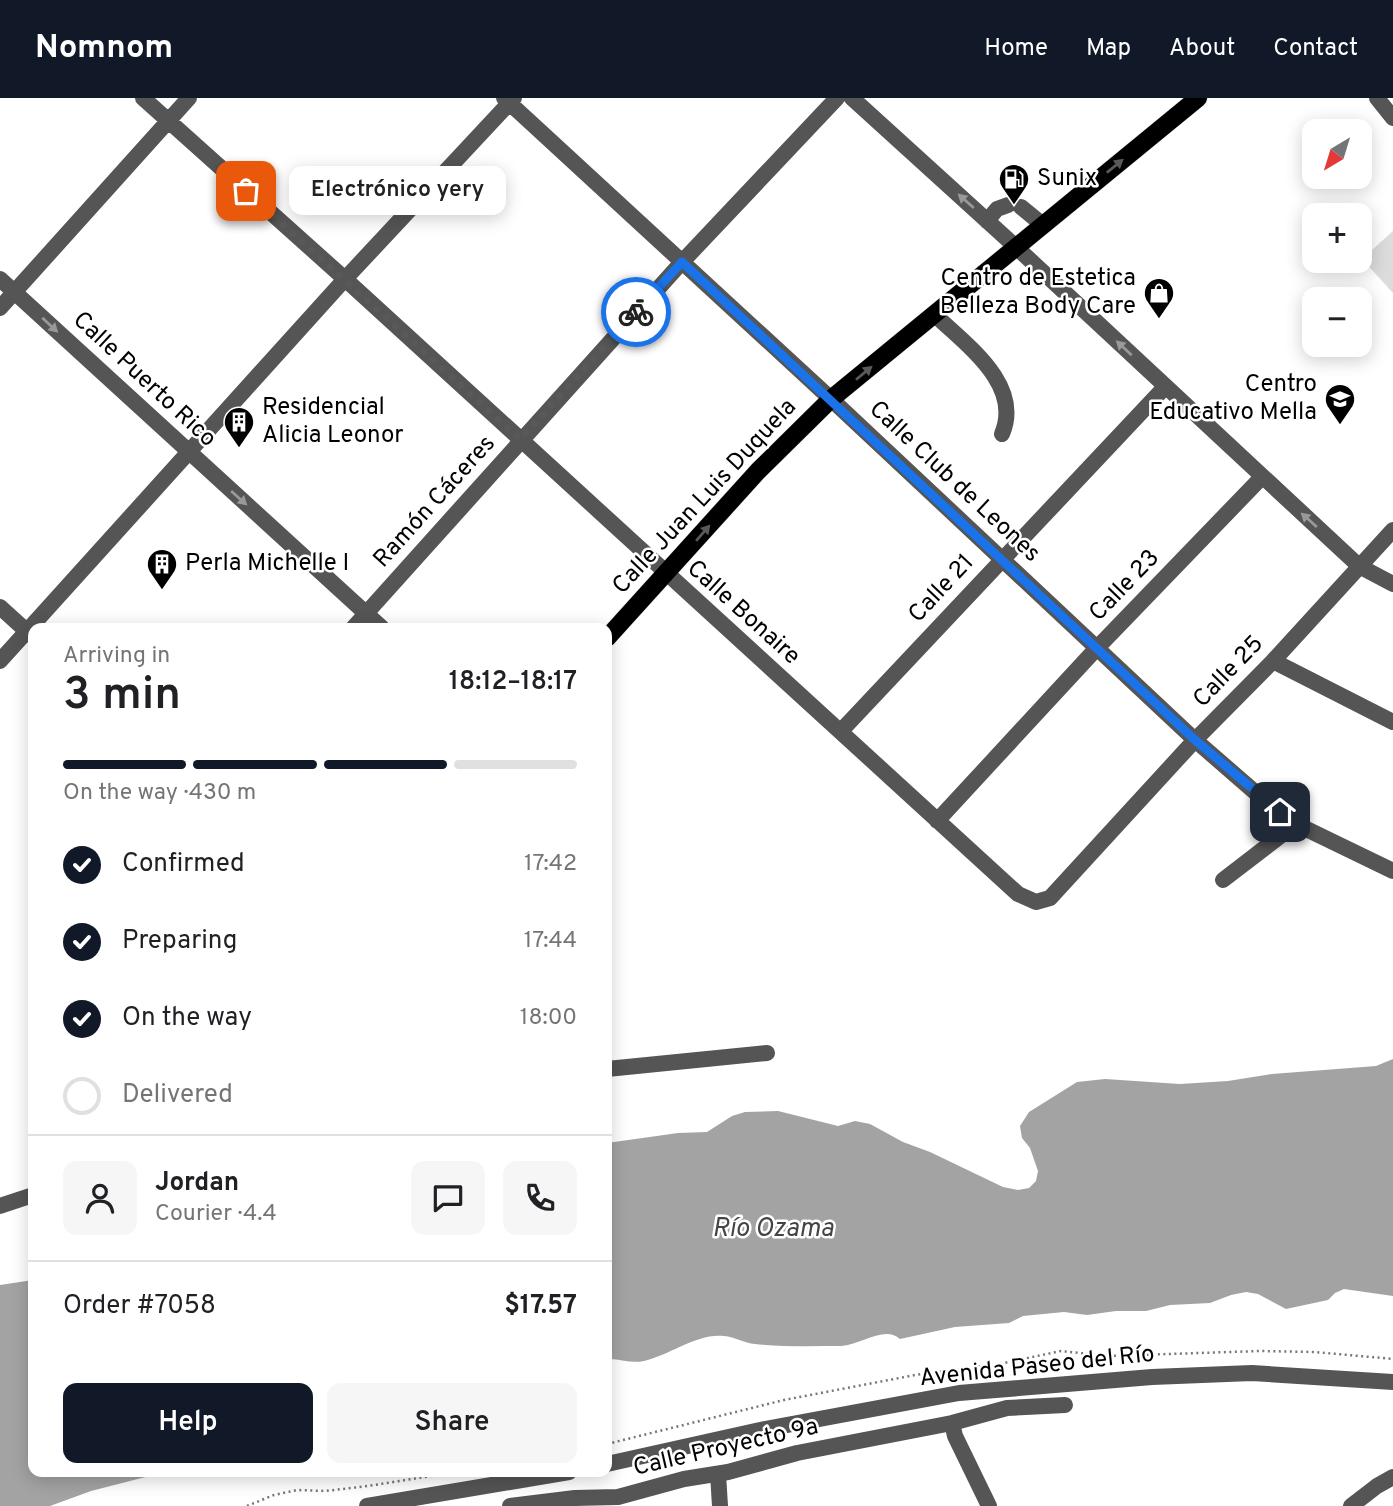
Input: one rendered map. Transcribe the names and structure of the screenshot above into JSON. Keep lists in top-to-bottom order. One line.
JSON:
{"streets":{"main road":["Calle Juan Luis Duquela"],"street":["Calle Puerto Rico","Calle Club de Leones","Ramón Cáceres","Calle 23","Calle 21","Calle Bonaire","Calle 25","Avenida Paseo del Río","Calle Proyecto 9a"]},"crossings":[["Calle Puerto Rico","Ramón Cáceres"],["Calle Club de Leones","Calle Juan Luis Duquela"],["Calle Club de Leones","Ramón Cáceres"],["Calle Club de Leones","Calle 23"],["Calle Club de Leones","Calle 21"],["Calle Club de Leones","Calle 25"],["Calle Juan Luis Duquela","Calle Bonaire"],["Ramón Cáceres","Calle Bonaire"],["Calle 23","Calle Bonaire"],["Calle 21","Calle Bonaire"],["Calle Bonaire","Calle 25"]],"one_way":["Calle Puerto Rico","Calle Juan Luis Duquela"],"water":["Río Ozama"],"places":{"other":["Electrónico yery"],"fuel station":["Sunix"],"shop":["Centro de Estetica Belleza Body Care"],"school or university":["Centro Educativo Mella"],"building":["Residencial Alicia Leonor","Perla Michelle I"]},"north":"bottom left","page":{"header":"Nomnom","nav":["Home","Map","About","Contact"],"map_buttons":["+","−"],"bubble":"Electrónico yery","heading":["3 min","Arriving in","18:12–18:17"],"panel":["Jordan","Courier · 4.4","Order #7058","$17.57"],"bar":"On the way · 430 m","list":[["Confirmed","17:42"],["Preparing","17:44"],["On the way","18:00"],"Delivered"],"buttons":["Help","Share"]}}
